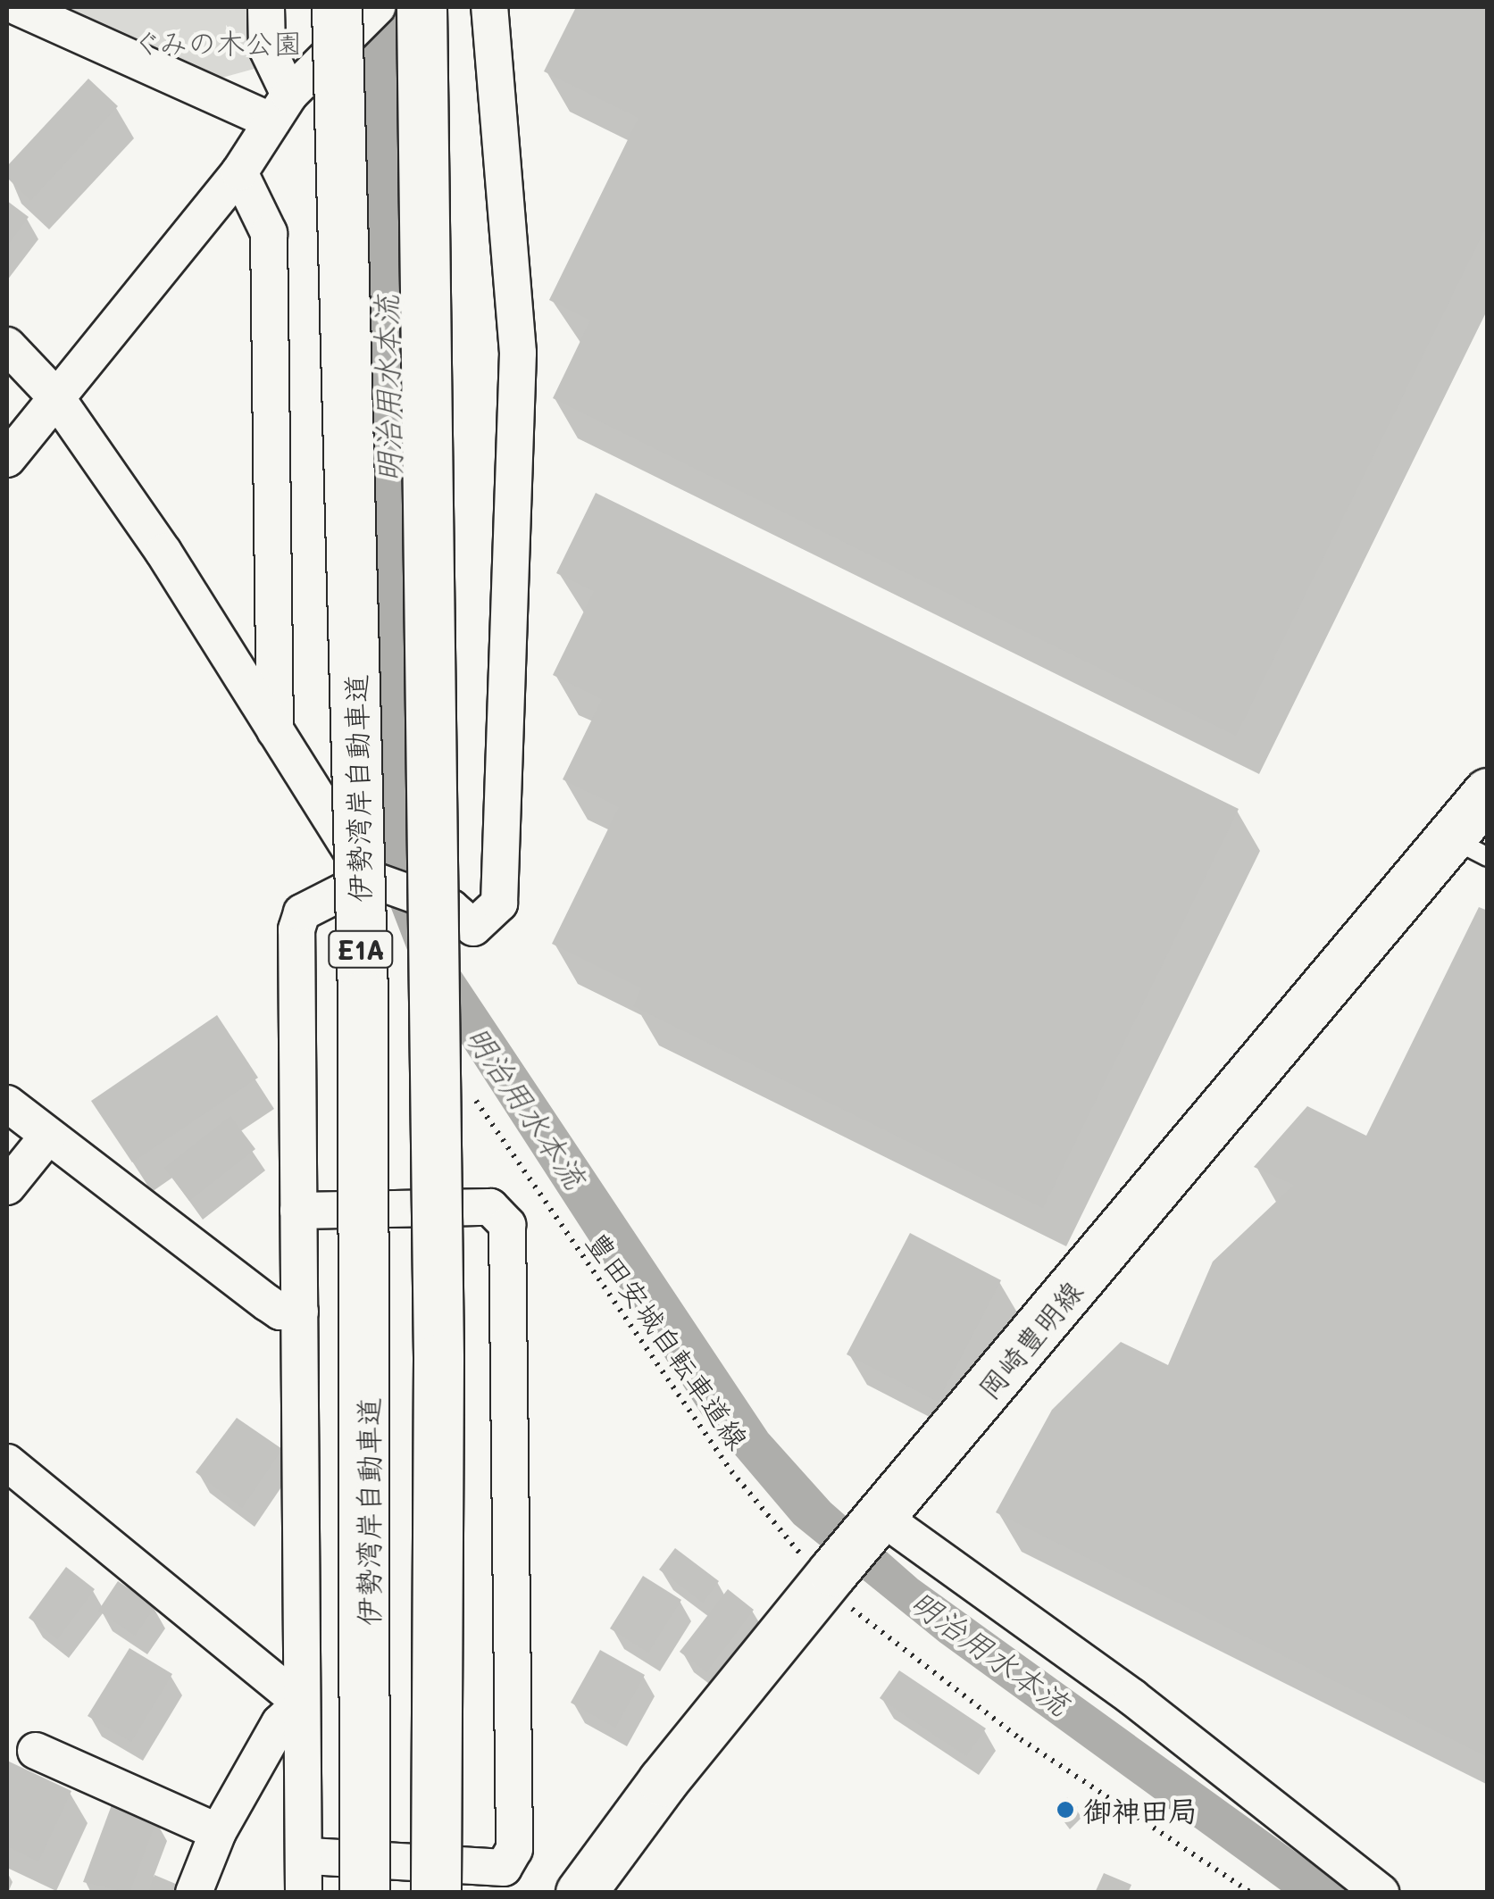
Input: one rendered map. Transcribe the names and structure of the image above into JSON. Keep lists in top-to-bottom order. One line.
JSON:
{"streets":{"main road":["伊勢湾岸自動車道","E1A","岡崎豊明線"],"path":["豊田安城自転車道線"]},"crossings":[["岡崎豊明線","豊田安城自転車道線"]],"water":["明治用水本流"],"parks":["ぐみの木公園"],"places":["御神田局"]}
